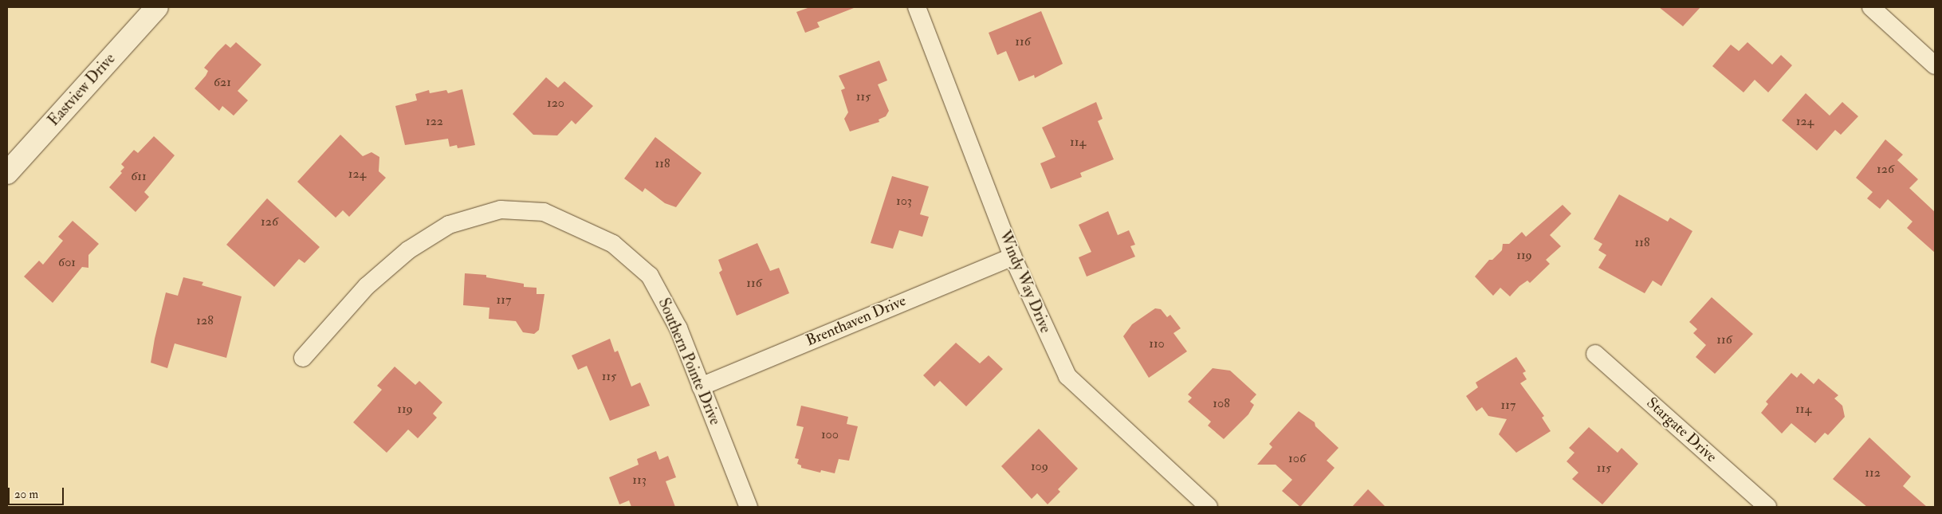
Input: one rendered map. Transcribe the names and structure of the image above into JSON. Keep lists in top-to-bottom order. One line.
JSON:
{"streets":{"street":["Eastview Drive","Windy Way Drive","Brenthaven Drive","Southern Pointe Drive","Stargate Drive"]},"crossings":[["Windy Way Drive","Brenthaven Drive"],["Brenthaven Drive","Southern Pointe Drive"]],"house_numbers":["116","621","115","120","122","124","114","118","126","124","611","103","126","118","119","601","116","117","128","116","110","115","108","117","119","114","100","106","109","115","112","113"],"scale_bar":"20 m"}
